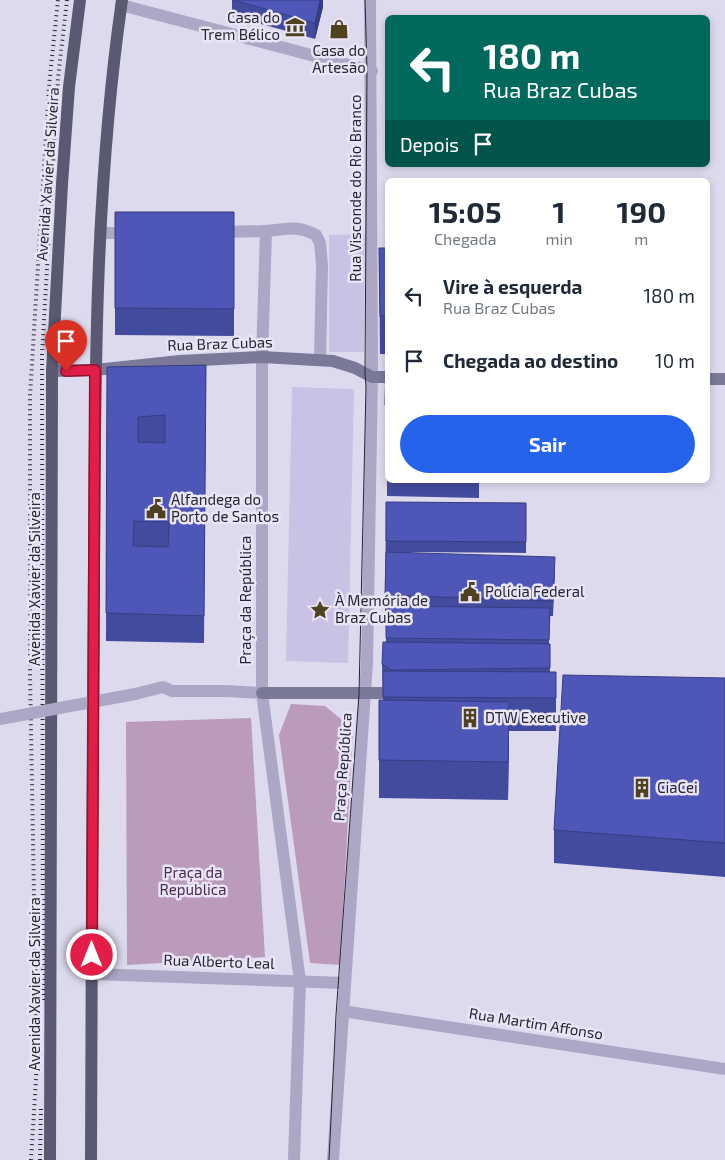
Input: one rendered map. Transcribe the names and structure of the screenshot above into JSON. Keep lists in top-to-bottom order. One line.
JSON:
{"streets":{"main road":["Avenida Xavier da Silveira"],"street":["Rua Visconde do Rio Branco","Rua Braz Cubas","Praça da República","Praça República","Rua Alberto Leal","Rua Martim Affonso"]},"crossings":[["Avenida Xavier da Silveira","Rua Braz Cubas"],["Rua Visconde do Rio Branco","Rua Braz Cubas"],["Rua Visconde do Rio Branco","Praça República"],["Rua Braz Cubas","Praça da República"],["Rua Braz Cubas","Praça República"],["Praça República","Rua Alberto Leal"],["Praça República","Rua Martim Affonso"]],"parks":["Praça da Republica"],"places":{"museum":["Casa do Trem Bélico"],"shop":["Casa do Artesão"],"public building":["Alfandega do Porto de Santos","Polícia Federal"],"place":["À Memória de Braz Cubas"],"building":["DTW Executive","CiaCei"]},"page":{"turn":["180 m","Rua Braz Cubas"],"then":"Depois","eta":["15:05","Chegada","1","min","190","m"],"list":[{"name":"Vire à esquerda","note":"Rua Braz Cubas","value":"180 m"},{"name":"Chegada ao destino","value":"10 m"}],"buttons":"Sair"}}
